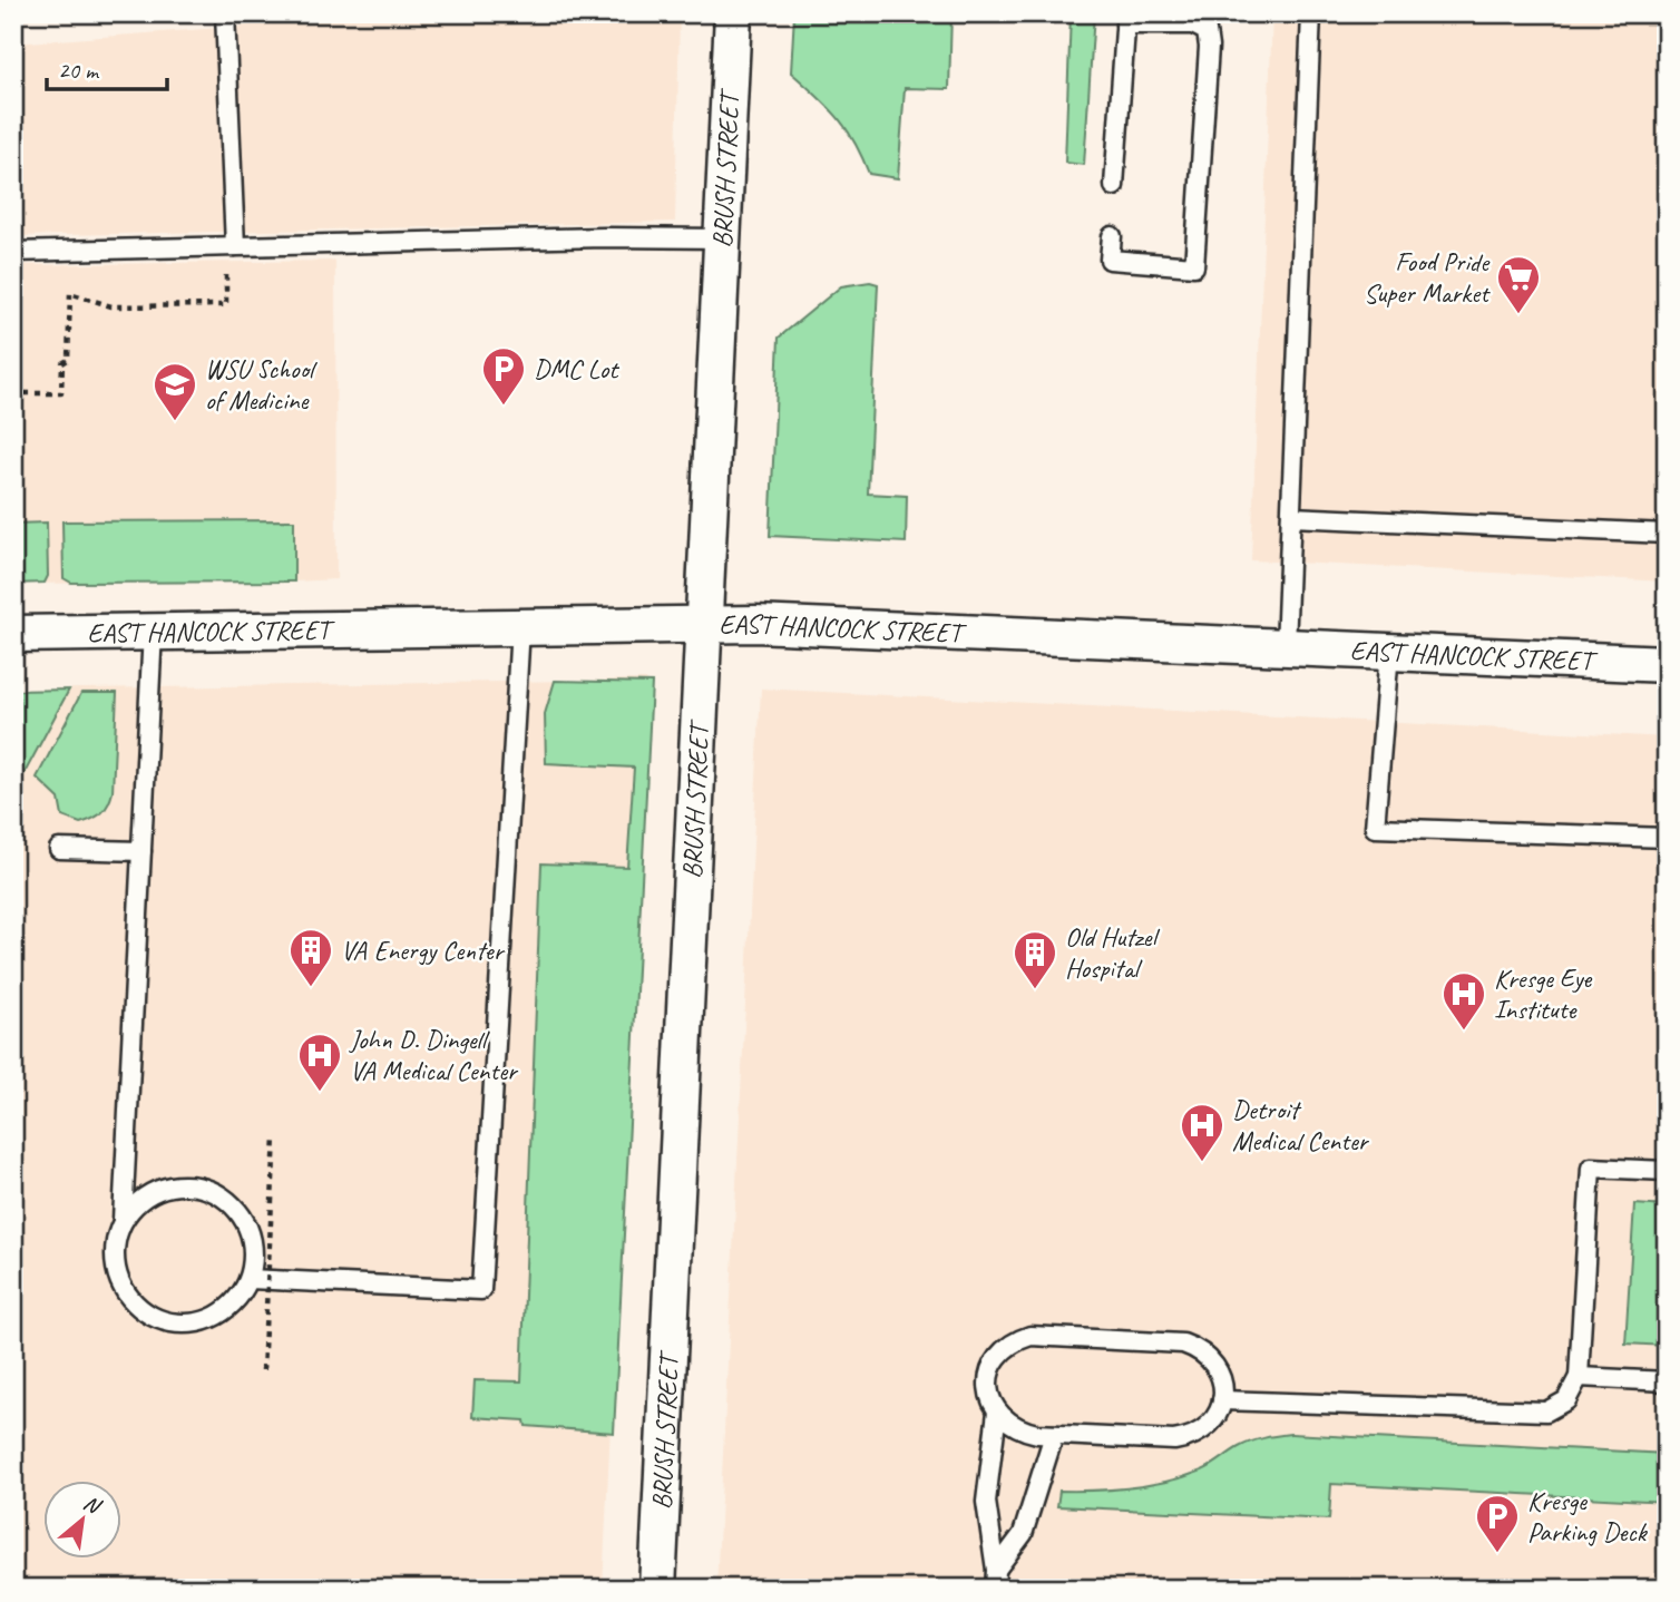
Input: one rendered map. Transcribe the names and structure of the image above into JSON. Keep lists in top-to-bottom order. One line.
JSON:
{"streets":{"street":["BRUSH STREET","EAST HANCOCK STREET"]},"crossings":[["BRUSH STREET","EAST HANCOCK STREET"]],"places":{"supermarket":["Food Pride Super Market"],"parking":["DMC Lot","Kresge Parking Deck"],"school or university":["WSU School of Medicine"],"building":["VA Energy Center","Old Hutzel Hospital"],"hospital":["Kresge Eye Institute","John D. Dingell VA Medical Center","Detroit Medical Center"]},"scale_bar":"20 m","north":"top right"}
